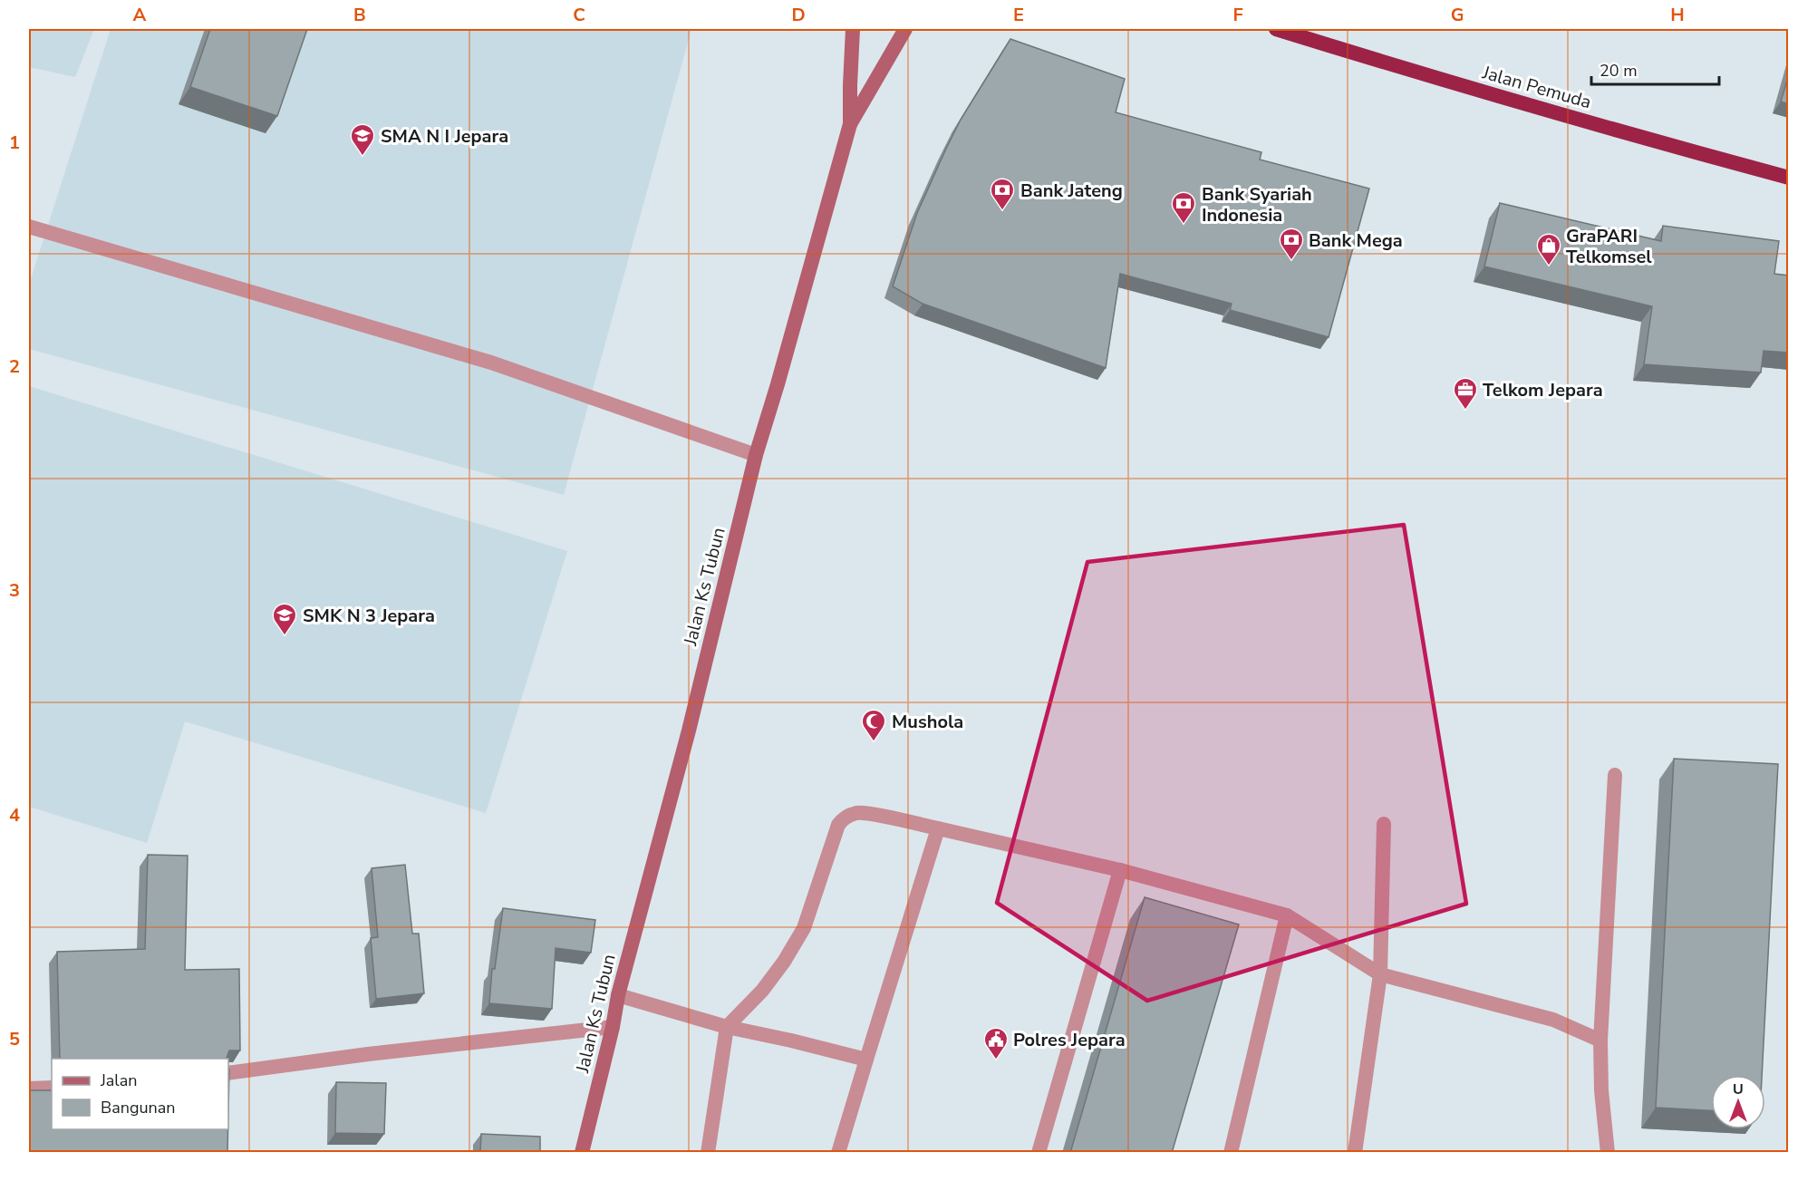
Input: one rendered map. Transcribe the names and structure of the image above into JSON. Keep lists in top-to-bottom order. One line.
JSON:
{"streets":{"highway":["Jalan Pemuda"],"main road":["Jalan Ks Tubun"]},"places":{"school or university":["SMA N I Jepara","SMK N 3 Jepara"],"bank":["Bank Jateng","Bank Syariah Indonesia","Bank Mega"],"shop":["GraPARI Telkomsel"],"office":["Telkom Jepara"],"mosque":["Mushola"],"public building":["Polres Jepara"]},"legend":["Jalan","Bangunan"],"scale_bar":"20 m","north":"top","grid":{"columns":["A","B","C","D","E","F","G","H"],"rows":["1","2","3","4","5"]}}
